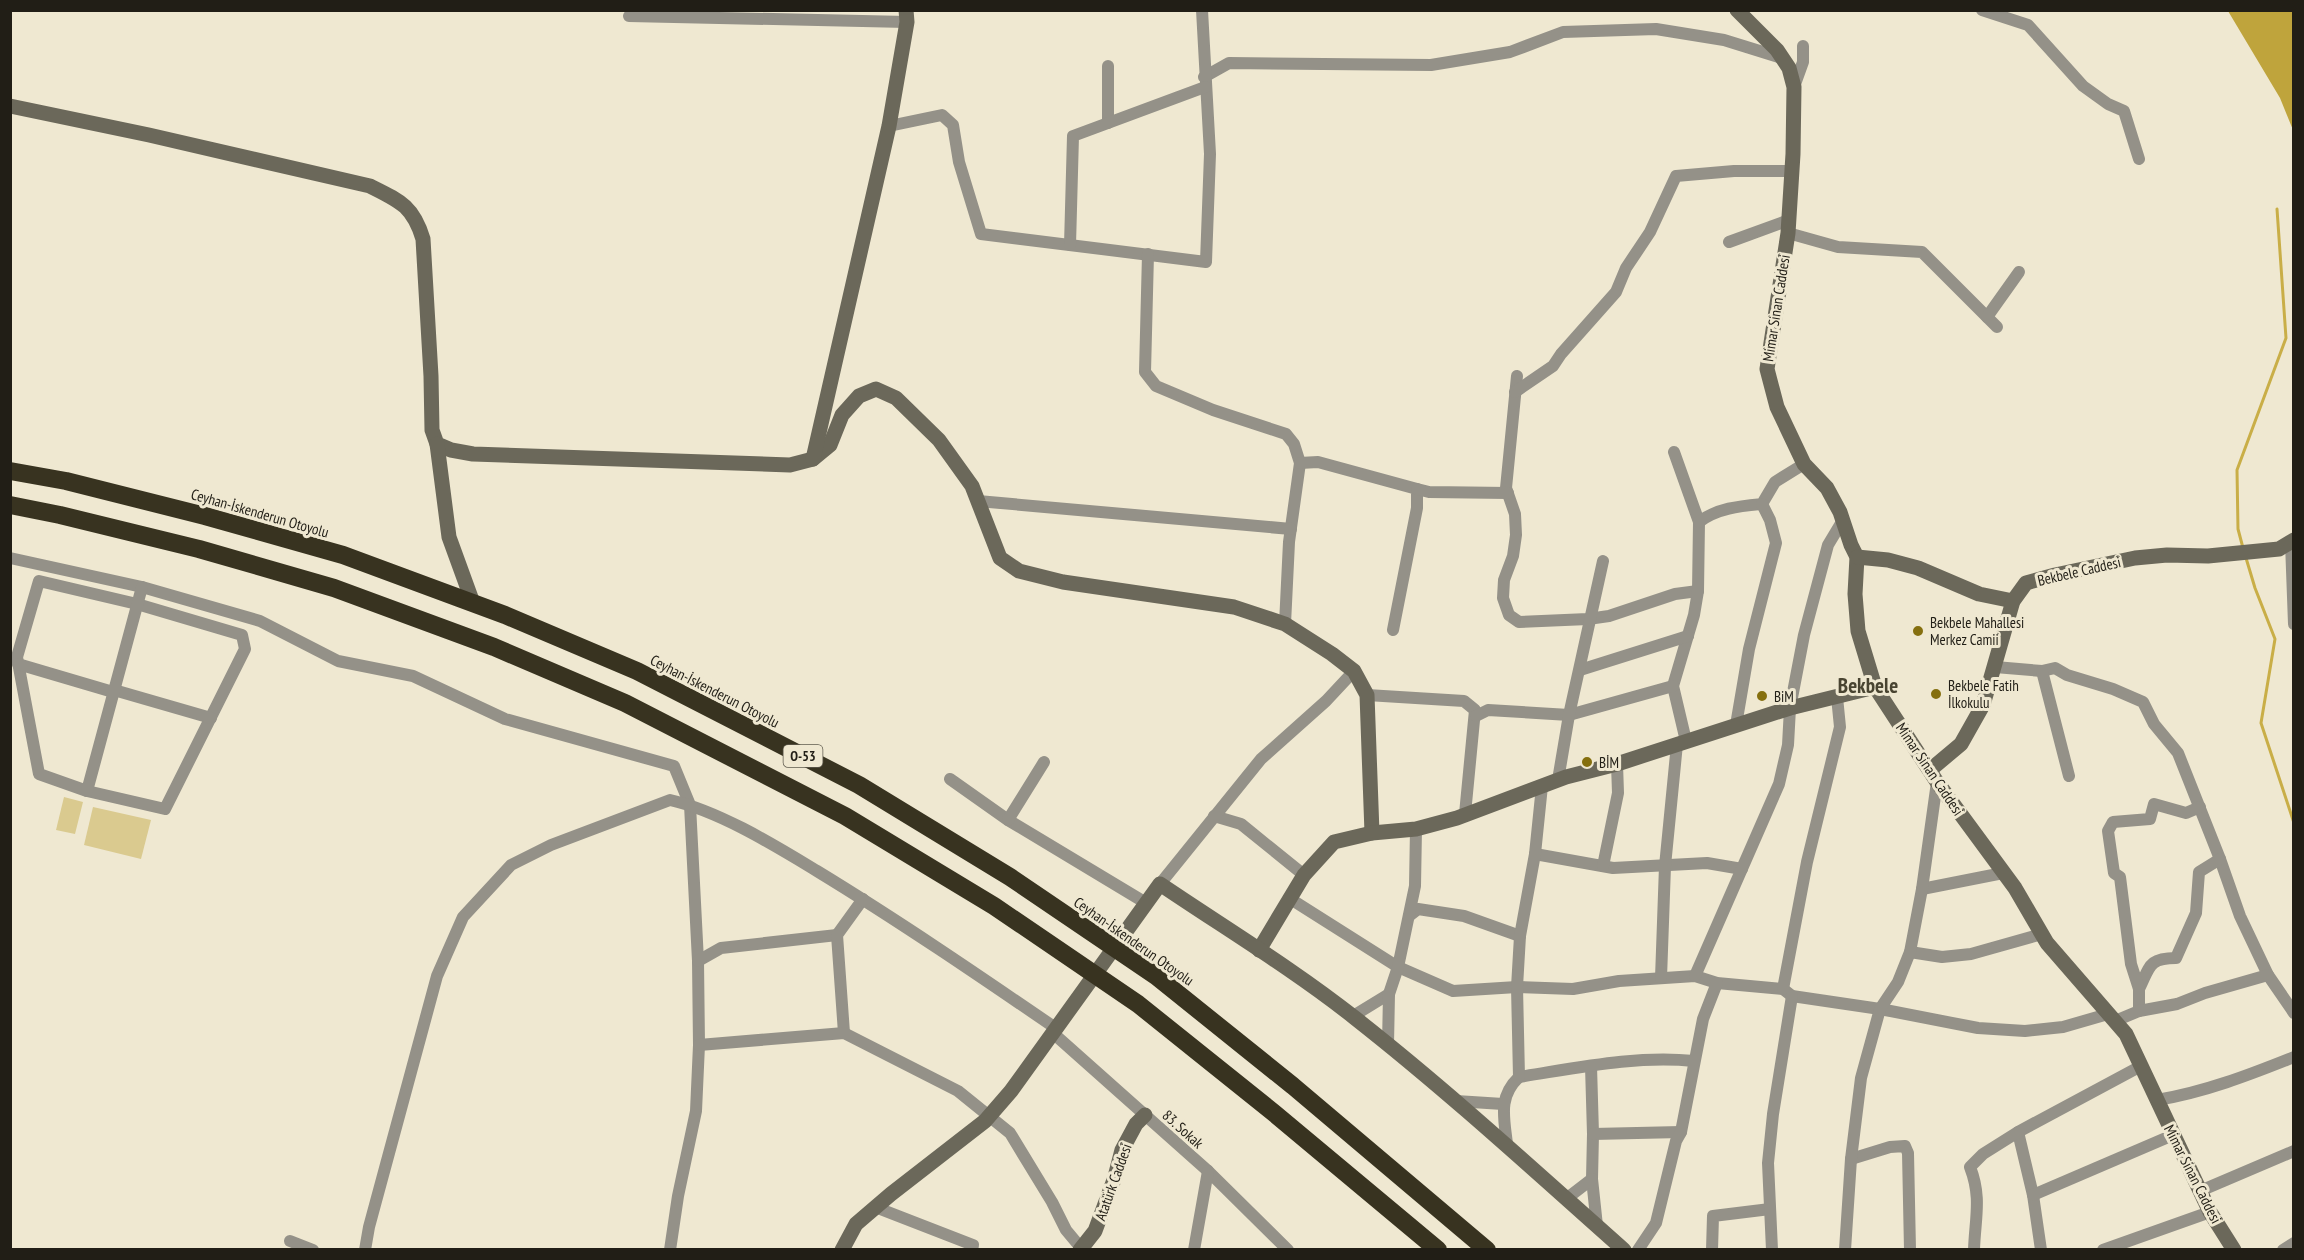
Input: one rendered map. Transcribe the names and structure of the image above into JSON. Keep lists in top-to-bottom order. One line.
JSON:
{"streets":{"highway":["Ceyhan-İskenderun Otoyolu","O-53"],"street":["Mimar Sinan Caddesi","Bekbele Caddesi","83. Sokak","Atatürk Caddesi"]},"crossings":[["83. Sokak","Atatürk Caddesi"]],"districts":["Bekbele"],"places":["Bekbele Mahallesi Merkez Camii","Bekbele Fatih İlkokulu","BiM","BİM"]}
